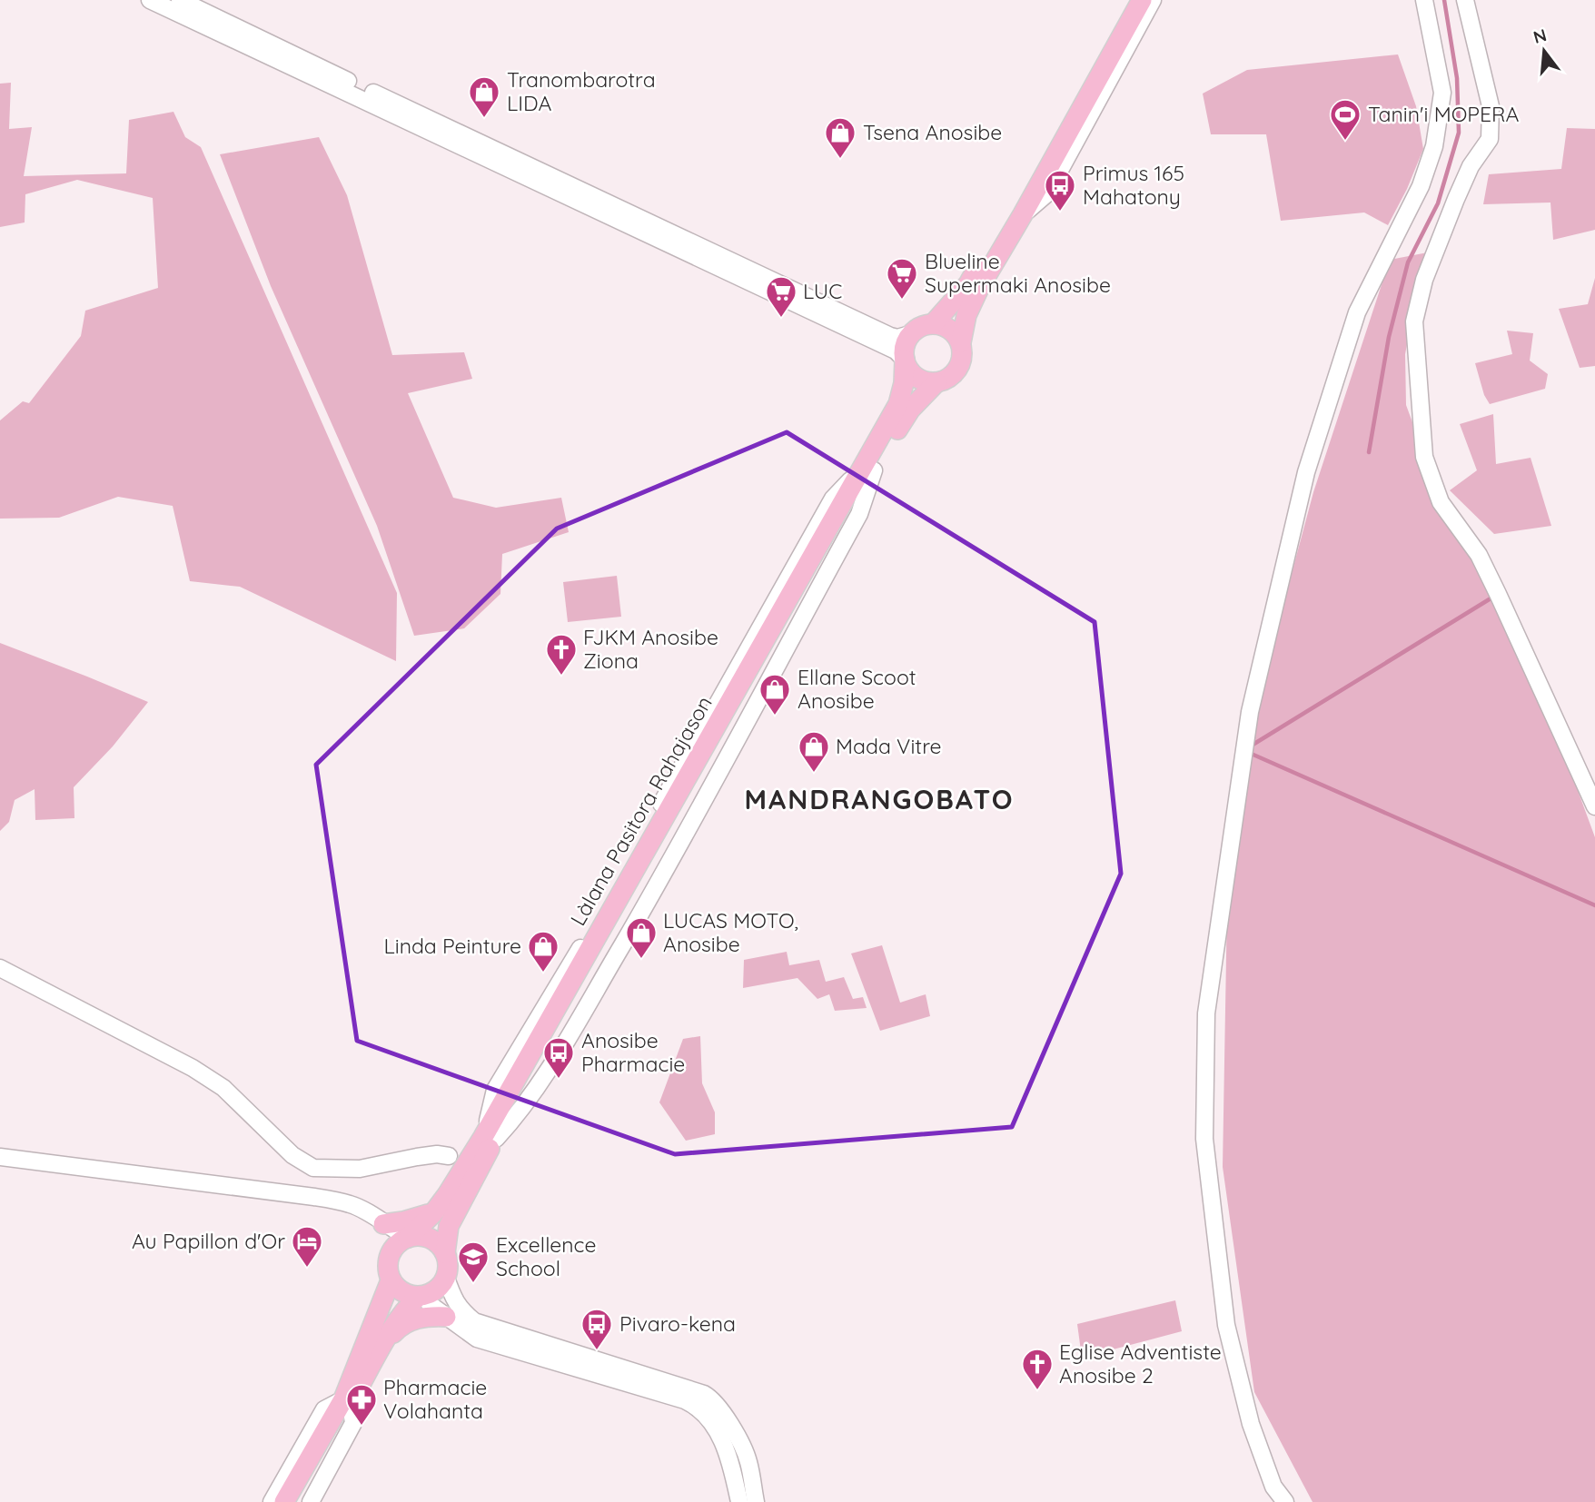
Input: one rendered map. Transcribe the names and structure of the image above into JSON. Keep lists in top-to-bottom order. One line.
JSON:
{"streets":{"main road":["Làlana Pasitora Rahajason"]},"districts":["MANDRANGOBATO"],"places":{"shop":["Tranombarotra LIDA","Tsena Anosibe","Ellane Scoot Anosibe","Mada Vitre","LUCAS MOTO, Anosibe","Linda Peinture"],"sports":["Tanin'i MOPERA"],"bus stop":["Primus 165 Mahatony","Anosibe Pharmacie","Pivaro-kena"],"supermarket":["Blueline Supermaki Anosibe","LUC"],"church":["FJKM Anosibe Ziona","Eglise Adventiste Anosibe 2"],"hotel":["Au Papillon d'Or"],"school or university":["Excellence School"],"pharmacy":["Pharmacie Volahanta"]},"north":"top"}
